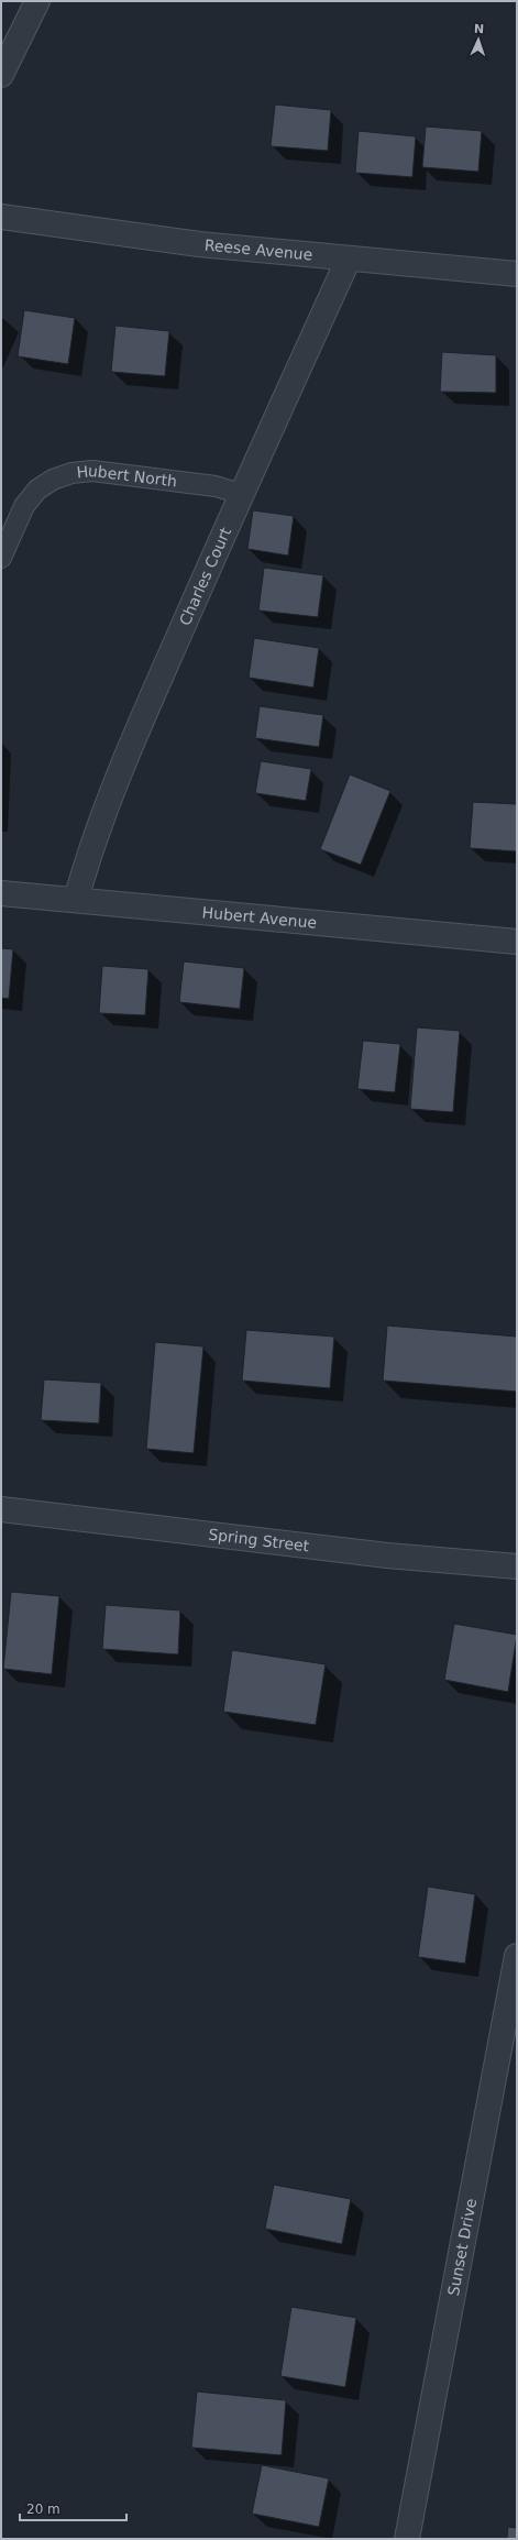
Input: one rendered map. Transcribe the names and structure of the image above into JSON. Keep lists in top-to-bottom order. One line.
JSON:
{"streets":{"street":["Reese Avenue","Charles Court","Hubert Avenue","Spring Street","Sunset Drive"],"lane":["Hubert North"]},"crossings":[["Reese Avenue","Charles Court"],["Hubert North","Charles Court"],["Charles Court","Hubert Avenue"]],"scale_bar":"20 m","north":"top"}
